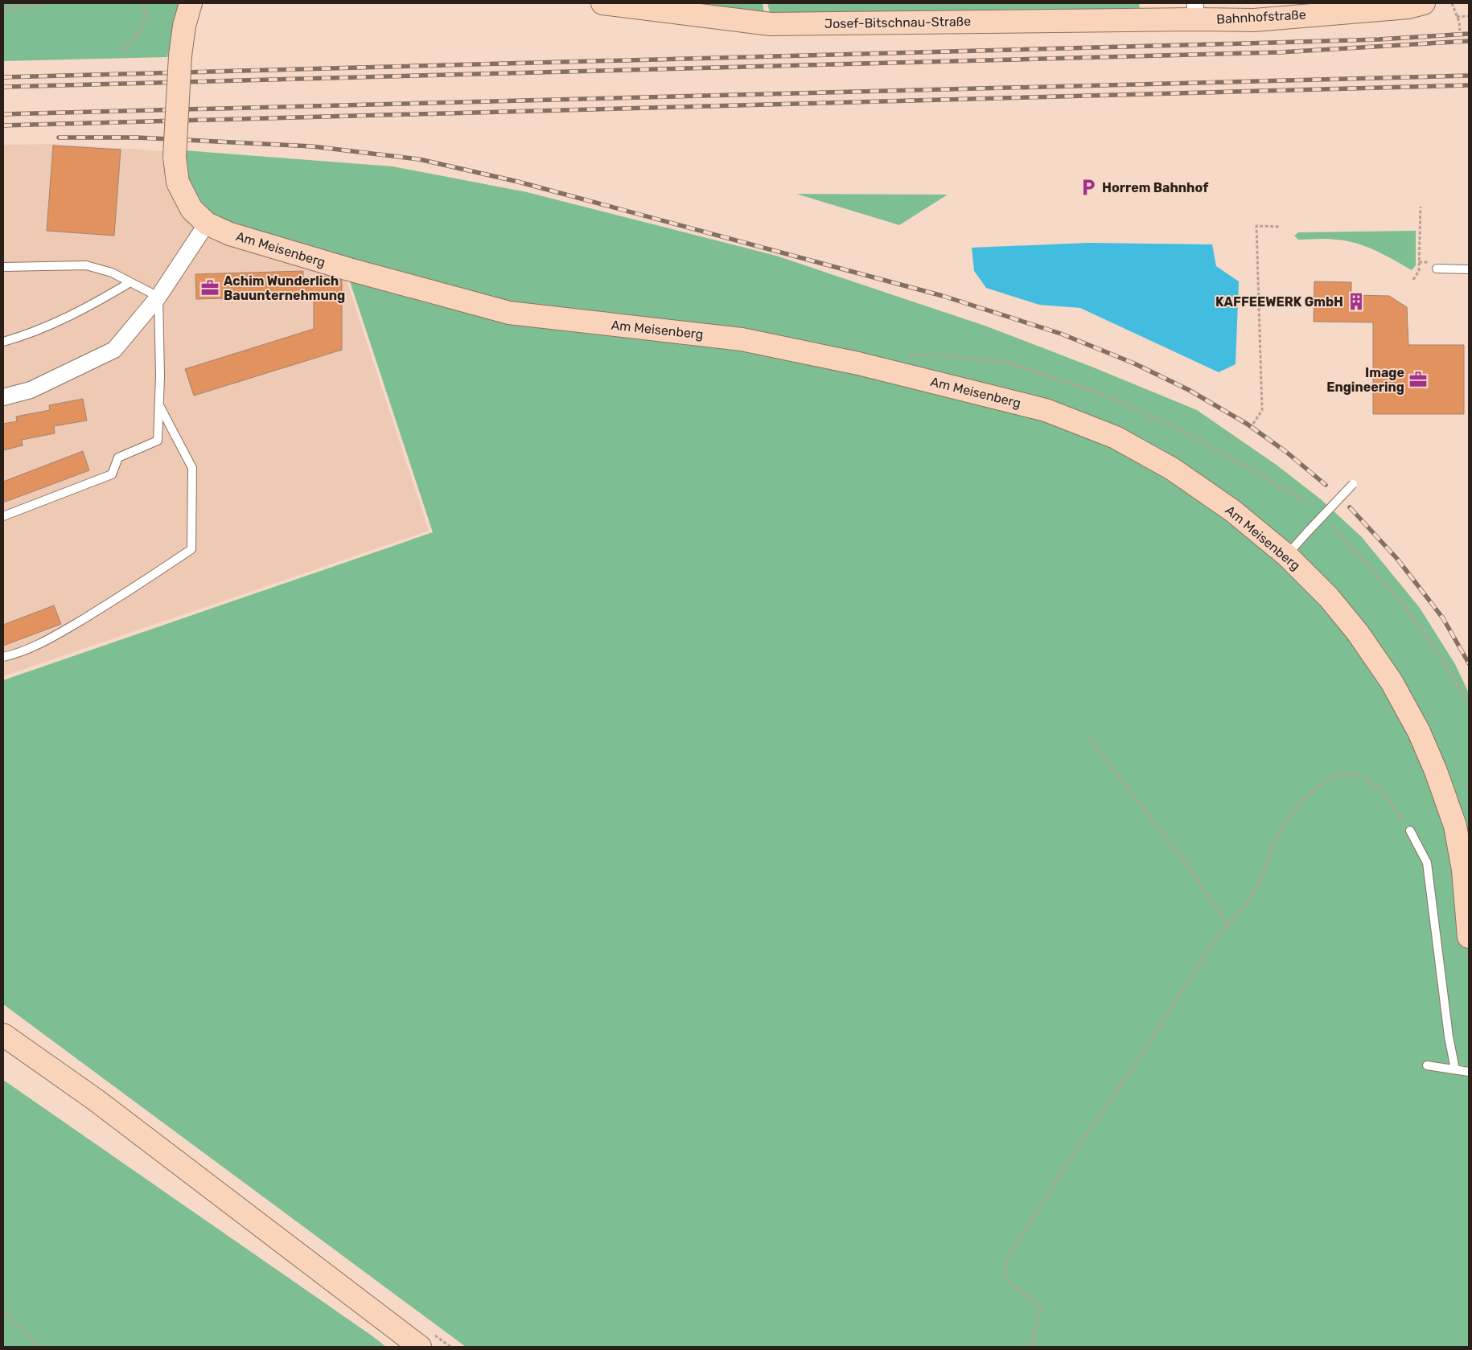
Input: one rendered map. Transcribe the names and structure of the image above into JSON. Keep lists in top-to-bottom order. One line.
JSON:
{"streets":{"street":["Bahnhofstraße","Josef-Bitschnau-Straße","Am Meisenberg"]},"crossings":[["Bahnhofstraße","Josef-Bitschnau-Straße"]],"places":{"parking":["Horrem Bahnhof"],"office":["Achim Wunderlich Bauunternehmung","Image Engineering"],"building":["KAFFEEWERK GmbH"]}}
